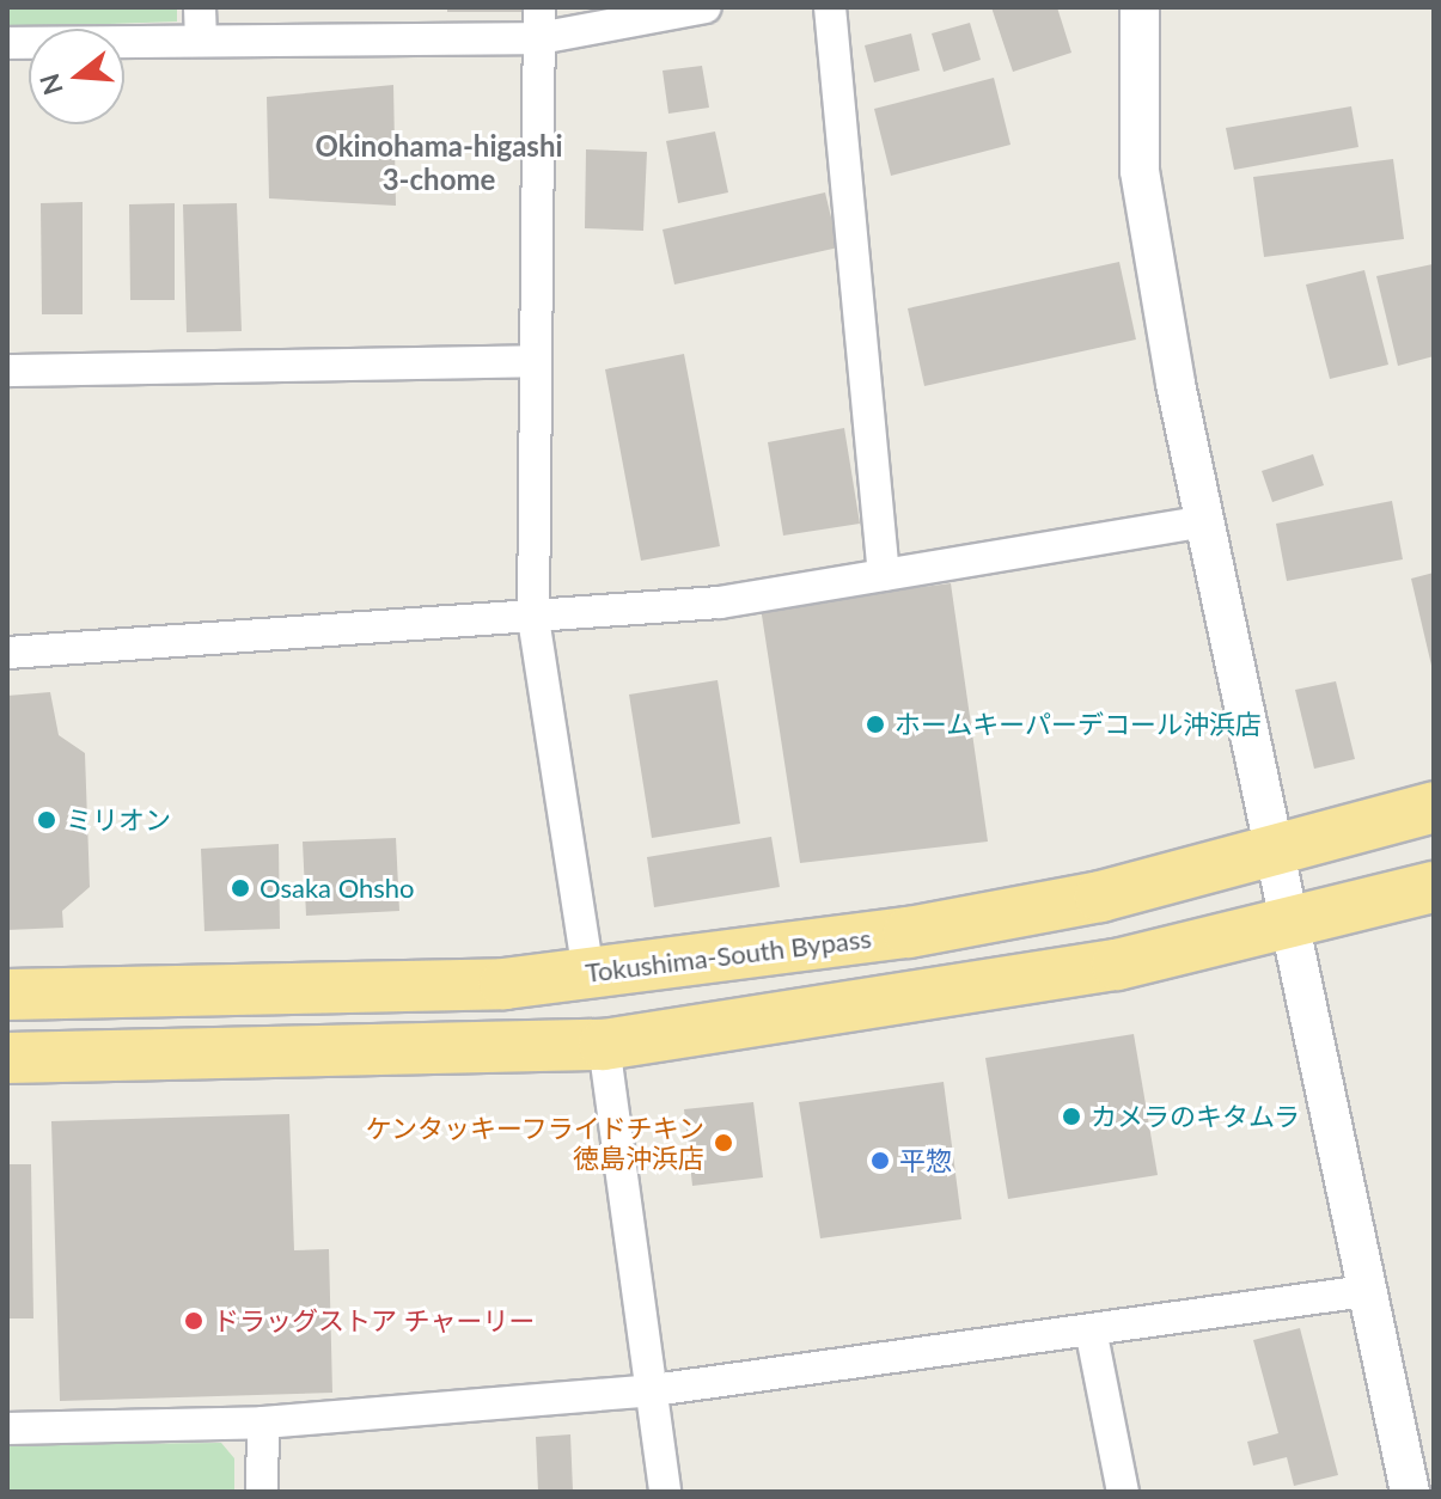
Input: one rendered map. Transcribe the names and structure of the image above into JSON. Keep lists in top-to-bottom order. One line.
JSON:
{"streets":{"highway":["Tokushima-South Bypass"]},"districts":["Okinohama-higashi 3-chome"],"places":["ホームキーパーデコール沖浜店","ミリオン","Osaka Ohsho","カメラのキタムラ","ケンタッキーフライドチキン 徳島沖浜店","平惣","ドラッグストア チャーリー"],"north":"left"}
